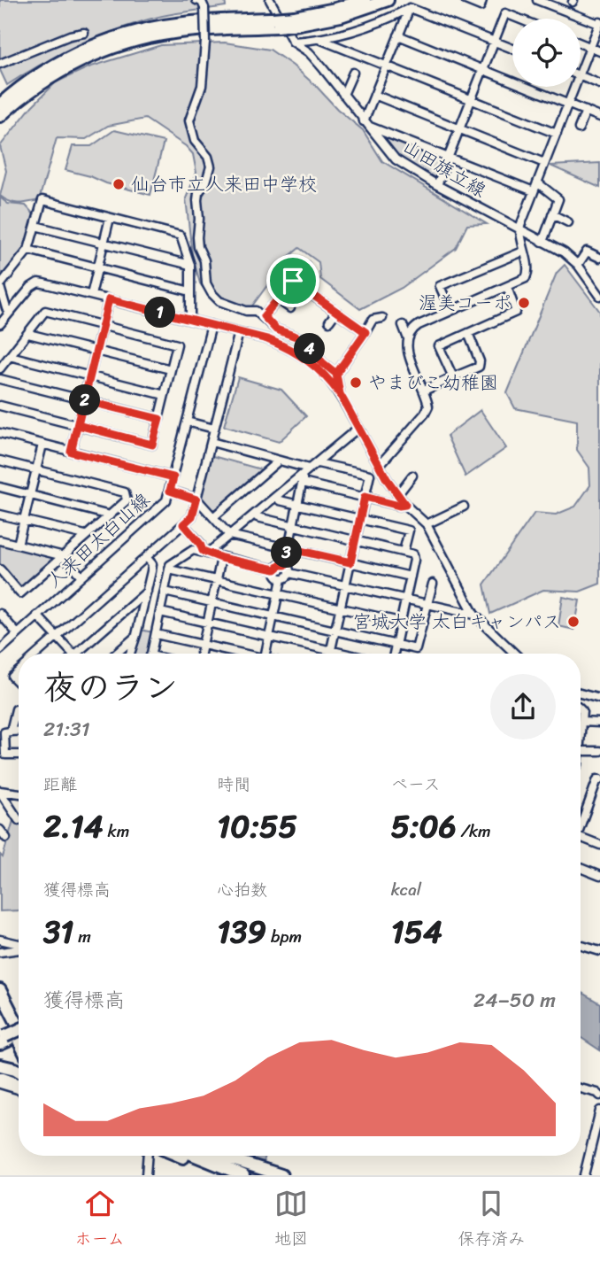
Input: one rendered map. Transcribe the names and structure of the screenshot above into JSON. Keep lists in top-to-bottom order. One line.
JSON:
{"streets":{"street":["山田旗立線","人来田太白山線"]},"places":["仙台市立人来田中学校","渥美コーポ","やまびこ幼稚園","宮城大学 太白キャンパス"],"page":{"pins":["1","4","2","3"],"heading":["夜のラン","21:31"],"stats":[["距離","2.14 km"],["時間","10:55"],["ペース","5:06 /km"],["獲得標高","31 m"],["心拍数","139 bpm"],["kcal","154"]],"chart":["獲得標高","24–50 m"],"tabs":["ホーム","地図","保存済み"]}}
